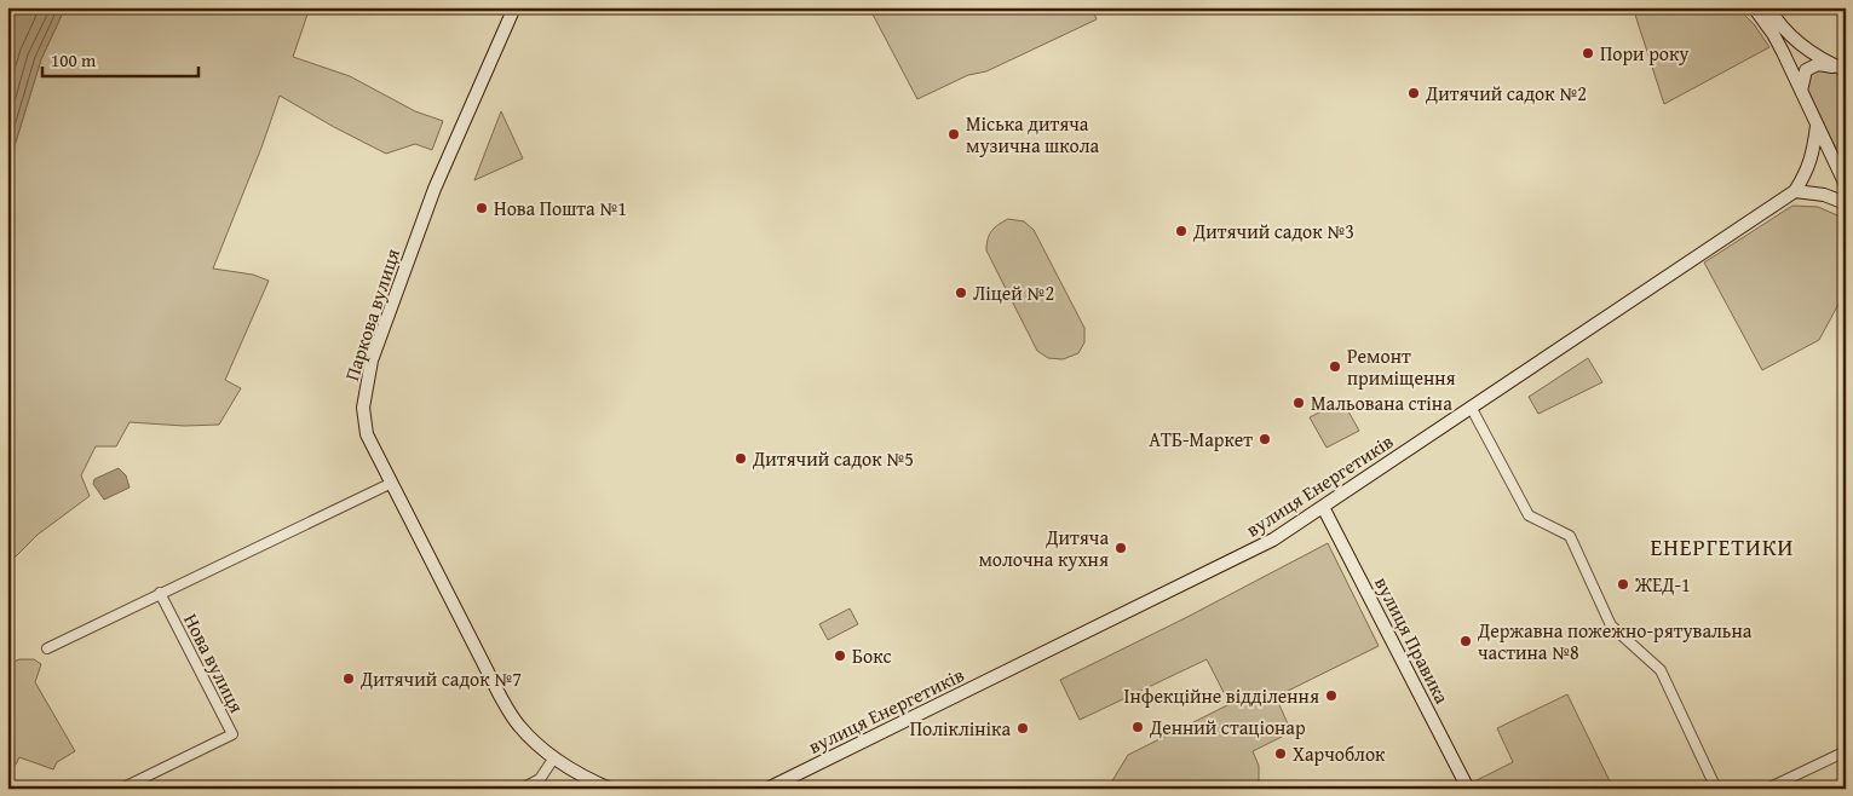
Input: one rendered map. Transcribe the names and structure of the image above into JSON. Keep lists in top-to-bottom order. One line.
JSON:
{"streets":{"street":["Паркова вулиця","вулиця Енергетиків","вулиця Правика","Нова вулиця"]},"crossings":[["вулиця Енергетиків","вулиця Правика"]],"districts":["ЕНЕРГЕТИКИ"],"places":["Пори року","Дитячий садок №2","Міська дитяча музична школа","Нова Пошта №1","Дитячий садок №3","Ліцей №2","Ремонт приміщення","Мальована стіна","АТБ-Маркет","Дитячий садок №5","Дитяча молочна кухня","ЖЕД-1","Державна пожежно-рятувальна частина №8","Бокс","Дитячий садок №7","Інфекційне відділення","Денний стаціонар","Поліклініка","Харчоблок"],"scale_bar":"100 m"}
